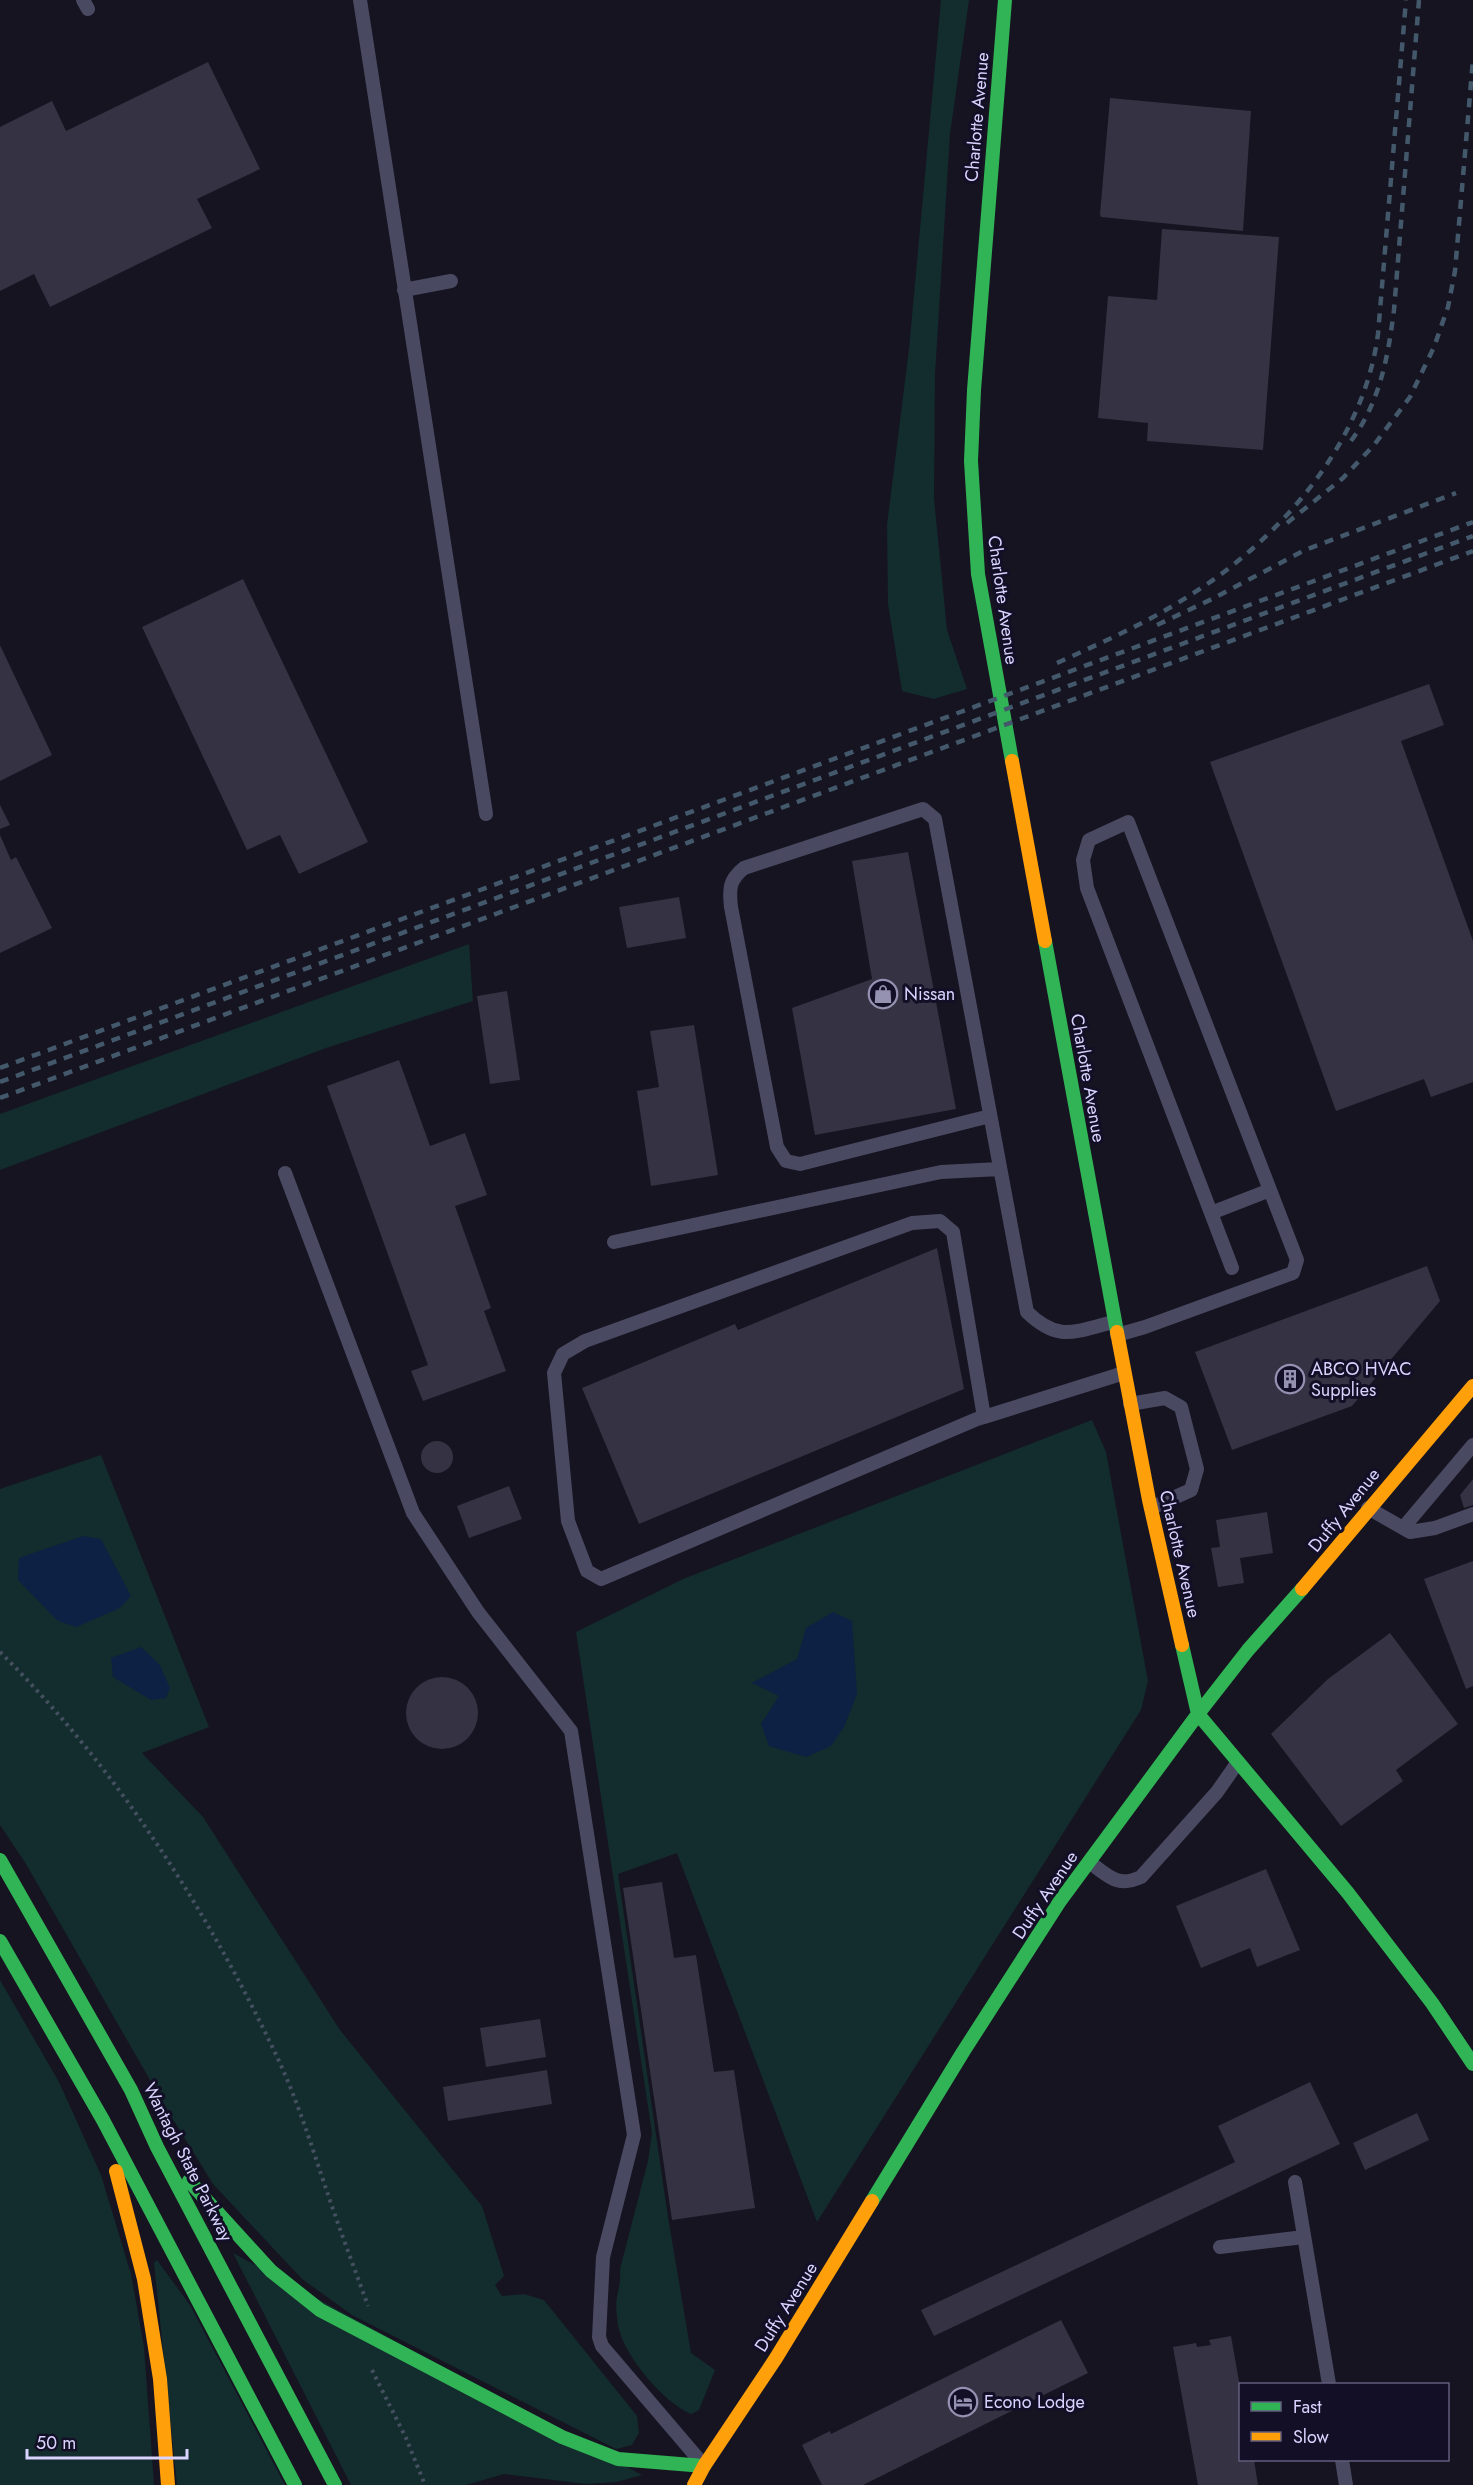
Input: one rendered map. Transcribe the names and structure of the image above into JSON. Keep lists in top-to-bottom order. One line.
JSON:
{"streets":{"main road":["Charlotte Avenue","Duffy Avenue","Wantagh State Parkway"]},"crossings":[["Charlotte Avenue","Duffy Avenue"]],"places":{"shop":["Nissan"],"building":["ABCO HVAC Supplies"],"hotel":["Econo Lodge"]},"legend":["Fast","Slow"],"scale_bar":"50 m"}
